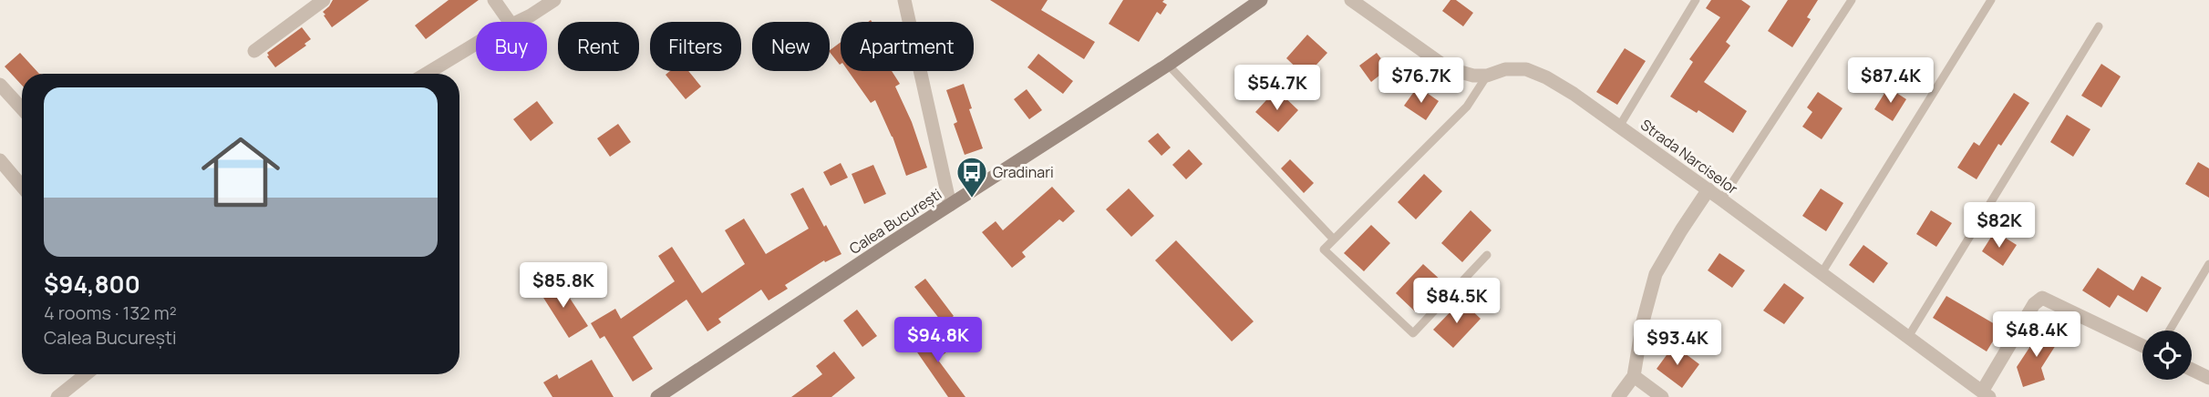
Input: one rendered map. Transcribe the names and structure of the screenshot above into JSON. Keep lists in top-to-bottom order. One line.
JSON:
{"streets":{"main road":["Calea București"],"street":["Strada Narciselor"]},"places":{"bus stop":["Gradinari"]},"page":{"chip":["Buy","Rent","Filters","New","Apartment"],"price":["$76.7K","$87.4K","$54.7K","$82K","$85.8K","$84.5K","$48.4K","$94.8K","$93.4K"],"list":[{"name":"$94,800","note":"4 rooms · 132 m² · Calea București"}]}}
